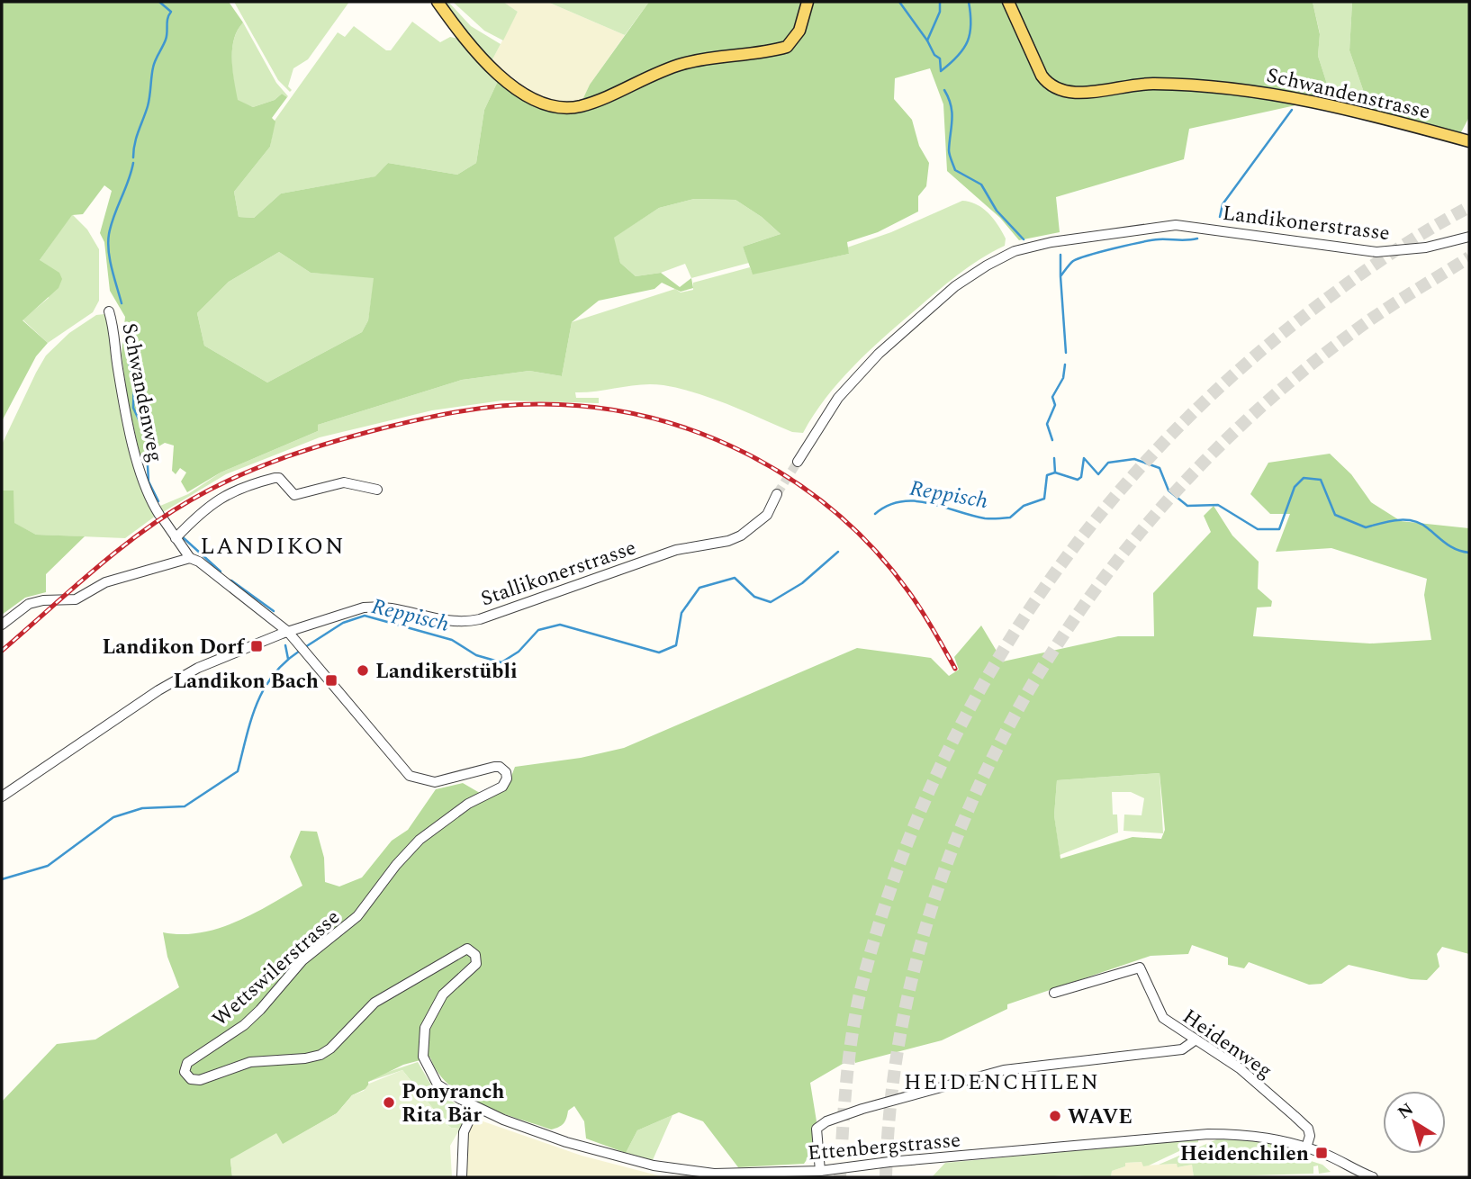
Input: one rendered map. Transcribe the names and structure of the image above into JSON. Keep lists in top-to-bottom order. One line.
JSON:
{"streets":{"main road":["Schwandenstrasse"],"street":["Landikonerstrasse","Schwandenweg","Stallikonerstrasse","Wettswilerstrasse","Heidenweg","Ettenbergstrasse"]},"crossings":[["Stallikonerstrasse","Wettswilerstrasse"],["Wettswilerstrasse","Ettenbergstrasse"],["Heidenweg","Ettenbergstrasse"]],"districts":["LANDIKON","HEIDENCHILEN"],"water":["Reppisch"],"places":{"transit":["Landikon Dorf","Landikon Bach","Heidenchilen"],"other":["Landikerstübli","Ponyranch Rita Bär","WAVE"]},"north":"top left"}
